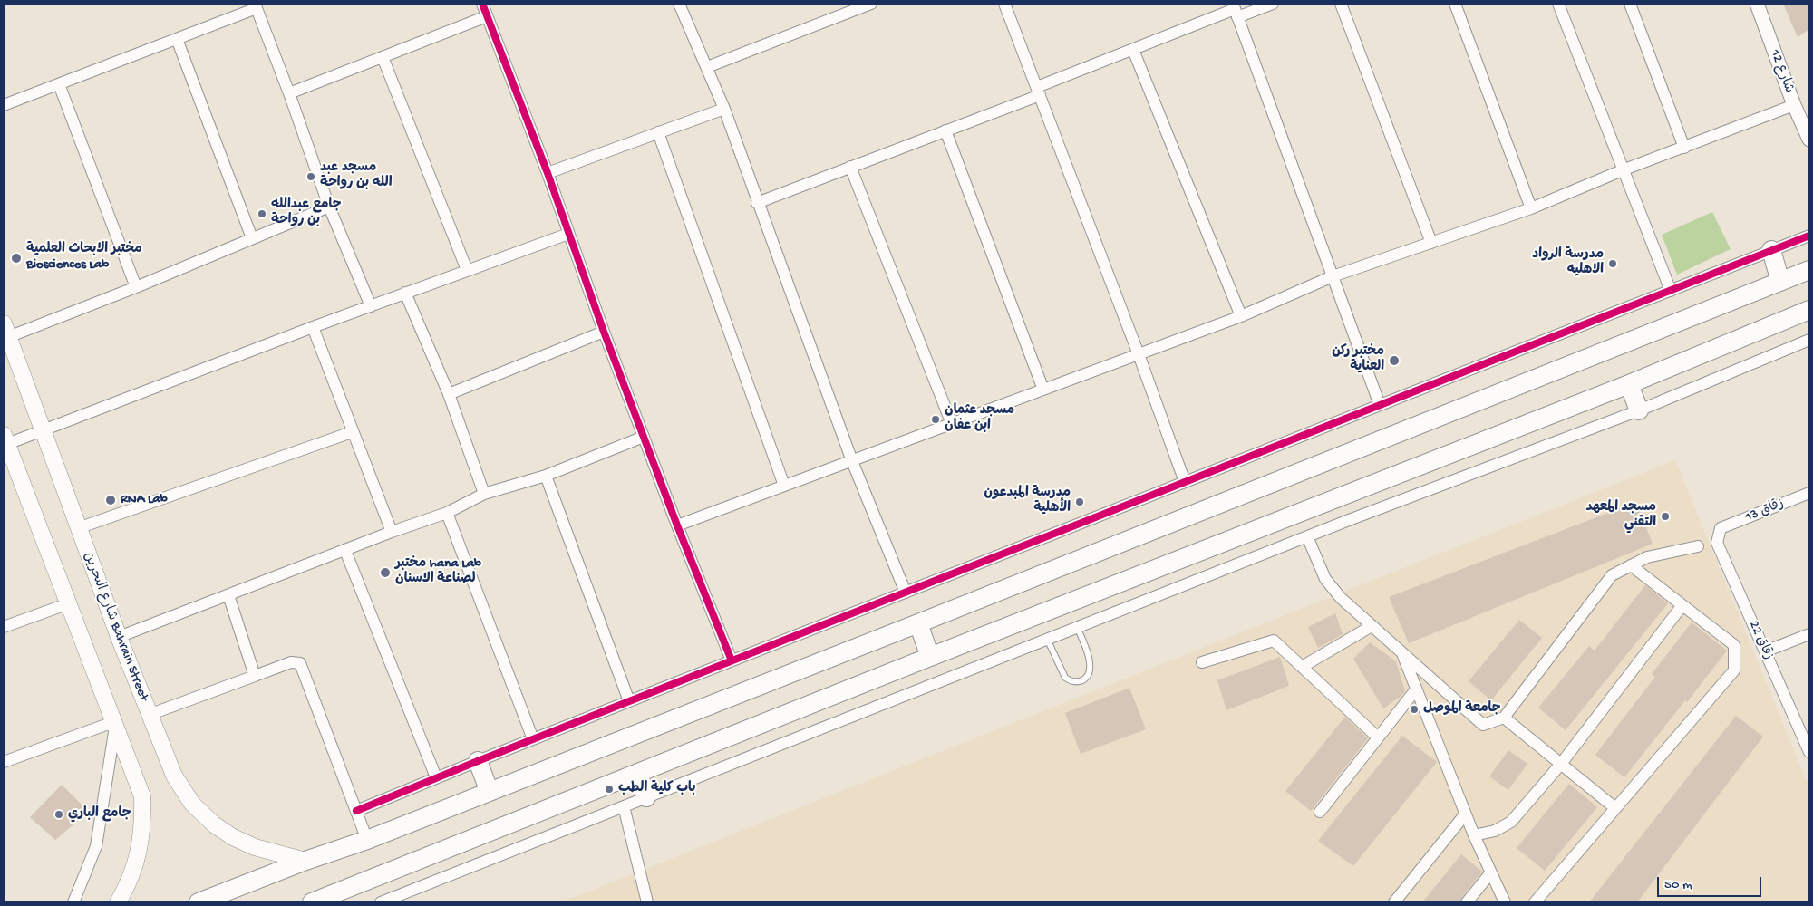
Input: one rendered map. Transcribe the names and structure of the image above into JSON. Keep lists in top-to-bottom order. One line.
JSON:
{"streets":{"main road":["شارع البحرين Bahrain Street"],"street":["شارع 12","زقاق 13","زقاق 22"]},"crossings":[["زقاق 13","زقاق 22"]],"places":["مسجد عبد الله بن رواحة","جامع عبدالله بن رواحة","مختبر الابحاث العلمية Biosciences Lab","مدرسة الرواد الاهليه","مختبر ركن العناية","مسجد عثمان ابن عفان","RNA Lab","مدرسة المبدعون الأهلية","مسجد المعهد التقني","مختبر hana Lab لصناعة الاسنان","جامعة الموصل","باب كلية الطب","جامع الباري"],"scale_bar":"50 m"}
